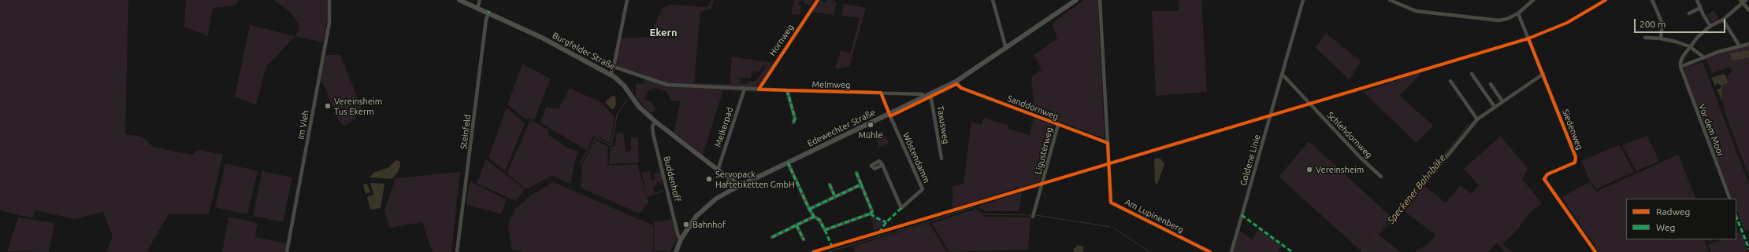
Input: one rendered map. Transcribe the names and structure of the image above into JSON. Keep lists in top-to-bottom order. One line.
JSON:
{"streets":{"main road":["Burgfelder Straße","Edewechter Straße"],"street":["Hornweg","Melmweg","Sanddornweg","Im Vieh","Taxusweg","Melkerpad","Siedenweg","Vor dem Moor","Steinfeld","Schlehdornweg","Ligusterweg","Wöstendamm","Goldene Linie","Buddenhoff","Am Lupinenberg"]},"crossings":[["Hornweg","Melmweg"],["Burgfelder Straße","Melkerpad"],["Burgfelder Straße","Edewechter Straße"],["Burgfelder Straße","Steinfeld"],["Burgfelder Straße","Buddenhoff"],["Melmweg","Melkerpad"],["Sanddornweg","Edewechter Straße"],["Sanddornweg","Ligusterweg"],["Sanddornweg","Am Lupinenberg"],["Taxusweg","Edewechter Straße"],["Edewechter Straße","Wöstendamm"],["Edewechter Straße","Buddenhoff"],["Schlehdornweg","Goldene Linie"]],"districts":["Ekern"],"water":["Speckener Bahnbäke"],"places":["Vereinsheim Tus Ekerm","Mühle","Vereinsheim","Servopack Haftetiketten GmbH","Bahnhof"],"legend":["Radweg","Weg"],"scale_bar":"200 m"}
